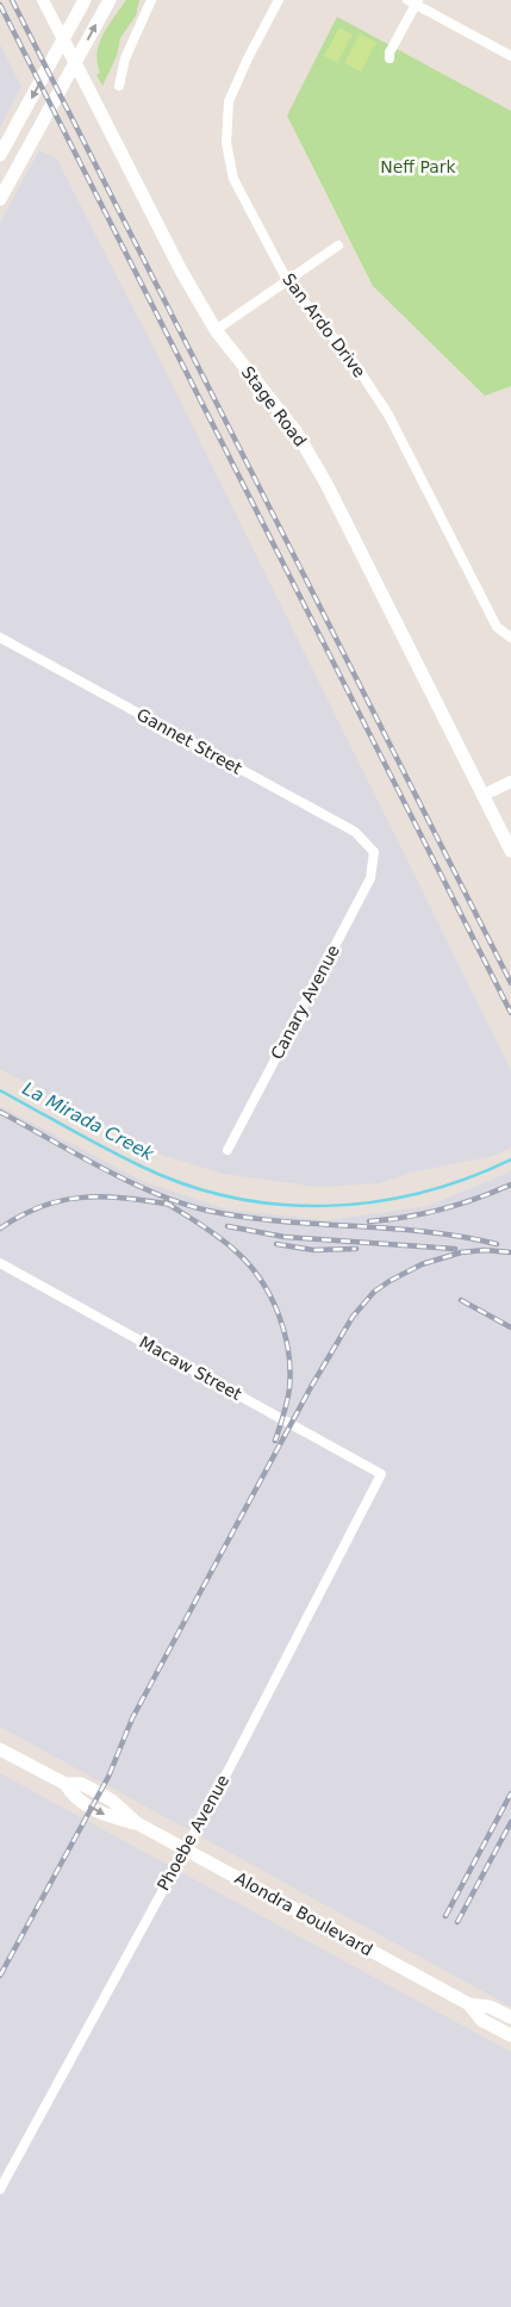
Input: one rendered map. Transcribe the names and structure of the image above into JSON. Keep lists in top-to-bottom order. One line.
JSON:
{"streets":{"main road":["Stage Road","Alondra Boulevard"],"street":["San Ardo Drive","Gannet Street","Canary Avenue","Macaw Street","Phoebe Avenue"]},"crossings":[["Gannet Street","Canary Avenue"],["Macaw Street","Phoebe Avenue"],["Phoebe Avenue","Alondra Boulevard"]],"water":["La Mirada Creek"],"parks":["Neff Park"]}
